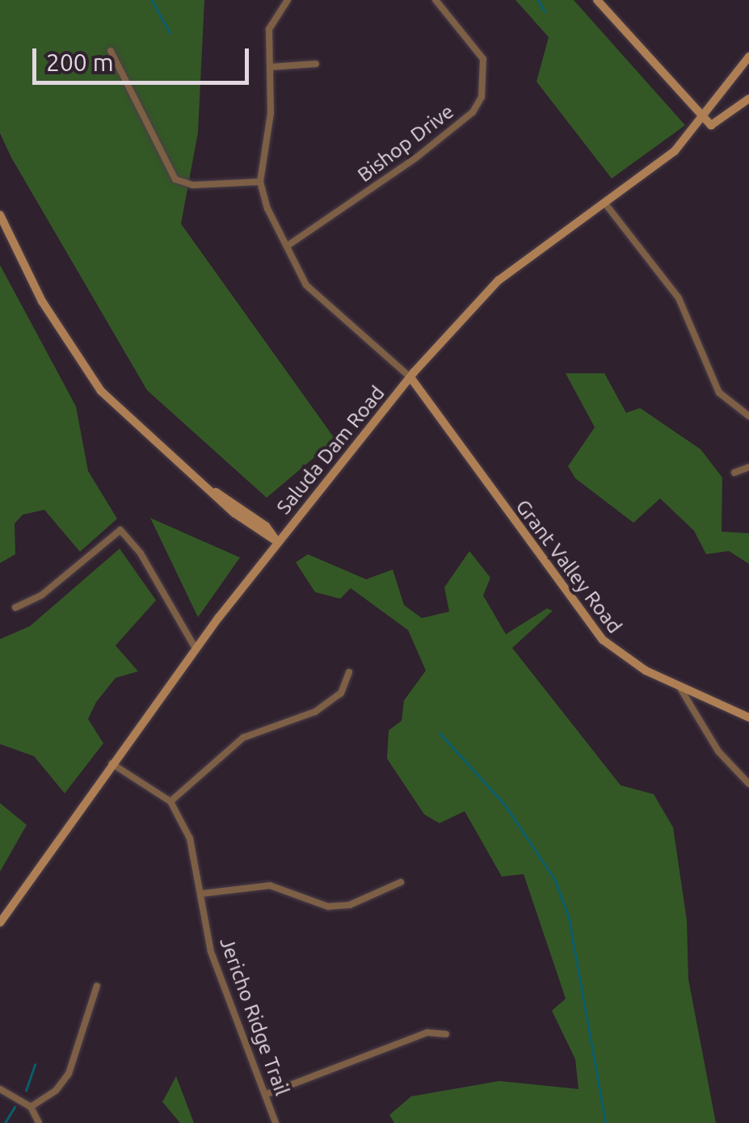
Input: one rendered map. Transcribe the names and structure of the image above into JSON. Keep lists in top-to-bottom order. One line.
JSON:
{"streets":{"street":["Bishop Drive","Saluda Dam Road","Grant Valley Road","Jericho Ridge Trail"]},"crossings":[["Saluda Dam Road","Grant Valley Road"],["Saluda Dam Road","Jericho Ridge Trail"]],"scale_bar":"200 m"}
